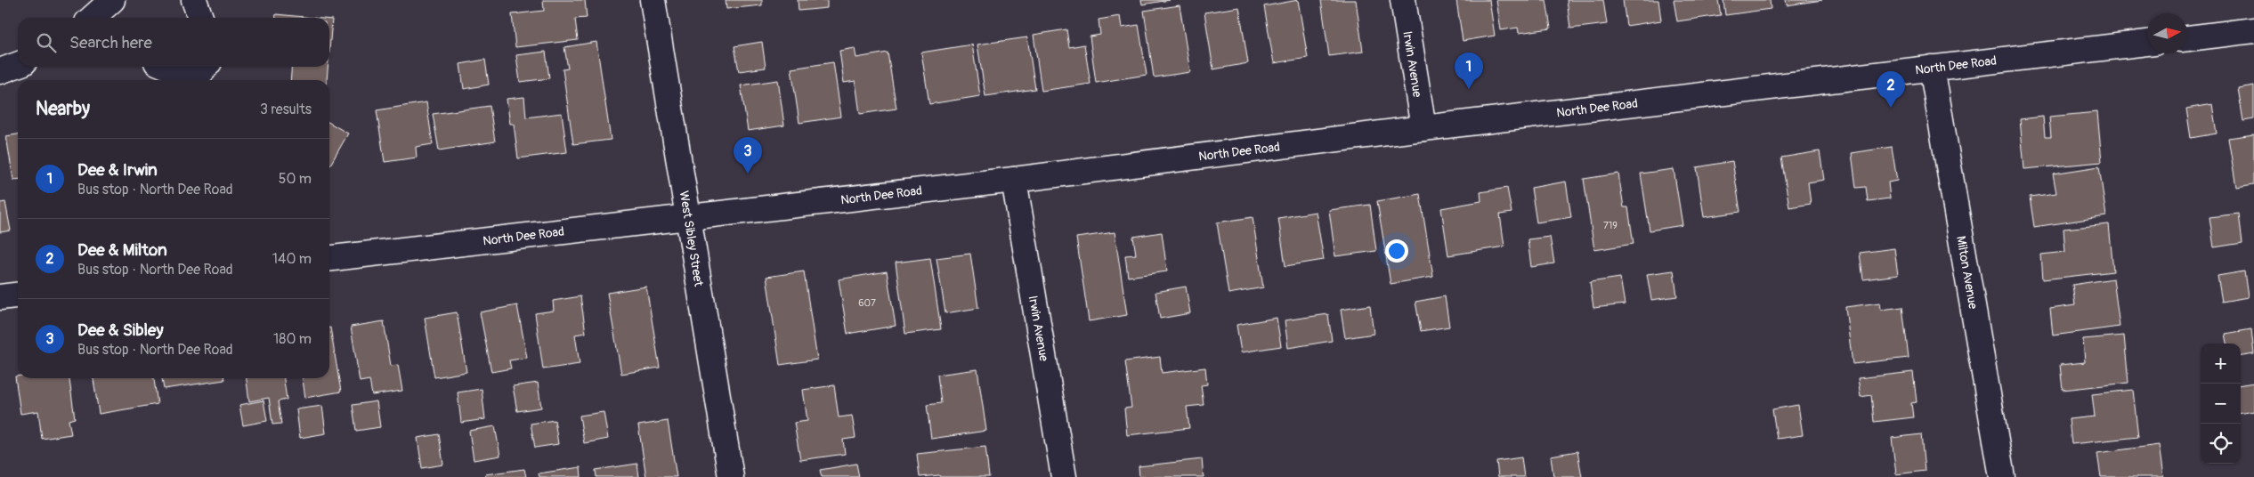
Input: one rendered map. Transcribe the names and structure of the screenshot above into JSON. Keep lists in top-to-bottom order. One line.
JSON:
{"streets":{"main road":["Irwin Avenue","North Dee Road","West Sibley Street","Milton Avenue"]},"crossings":[["Irwin Avenue","North Dee Road"],["North Dee Road","West Sibley Street"],["North Dee Road","Milton Avenue"]],"house_numbers":["719","607"],"north":"right","page":{"search":"Search here","pins":["1","2","3"],"heading":["Nearby","3 results"],"list":[{"mark":"1","name":"Dee & Irwin","note":"Bus stop · North Dee Road","value":"50 m"},{"mark":"2","name":"Dee & Milton","note":"Bus stop · North Dee Road","value":"140 m"},{"mark":"3","name":"Dee & Sibley","note":"Bus stop · North Dee Road","value":"180 m"}],"map_buttons":["+","−"]}}
